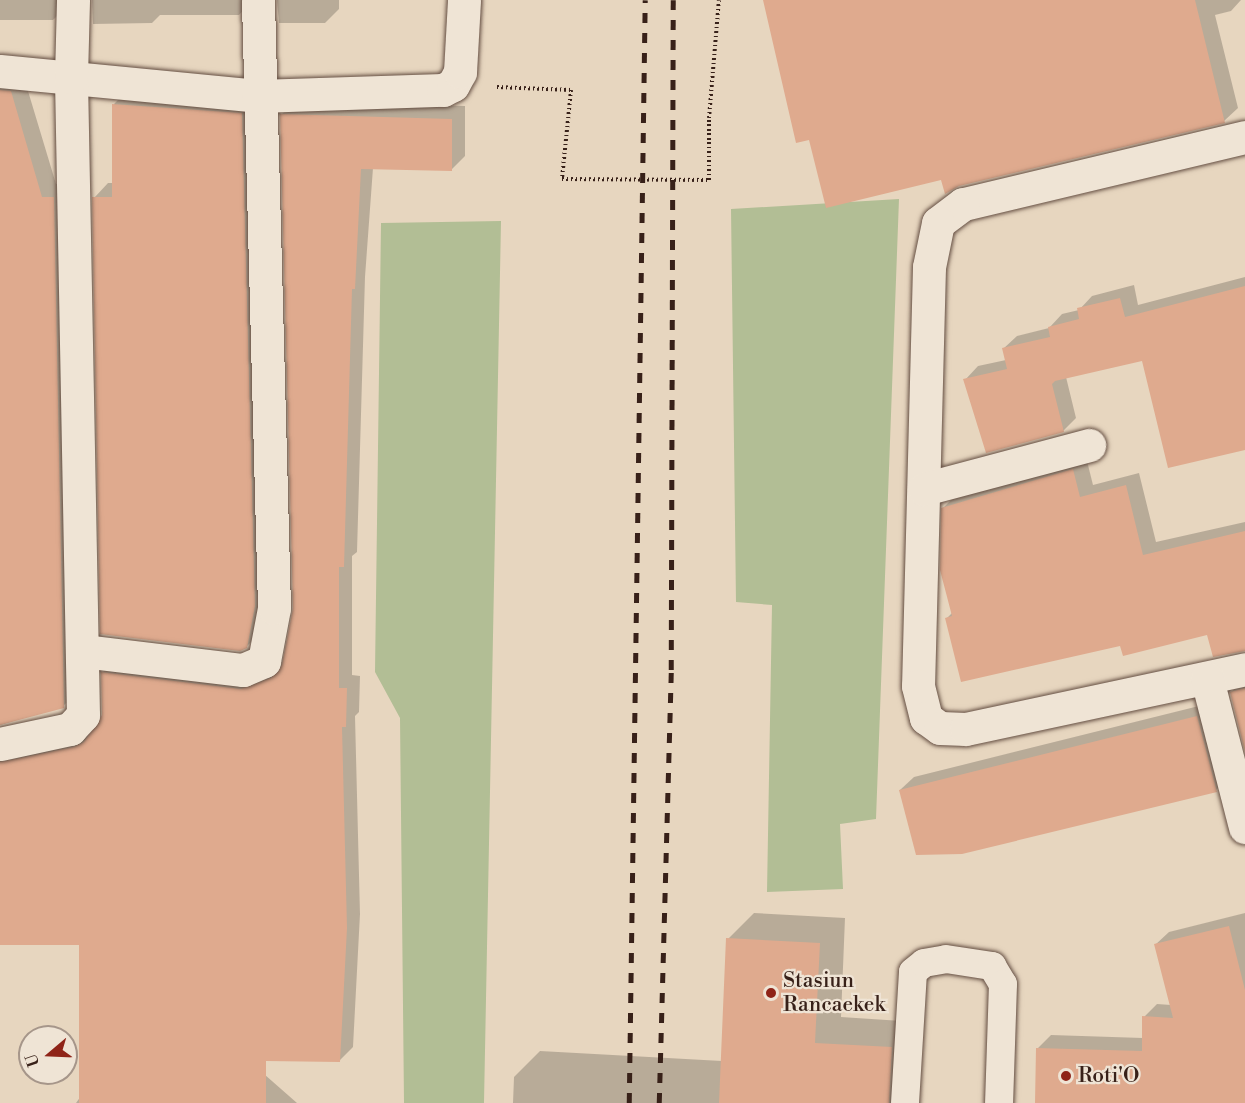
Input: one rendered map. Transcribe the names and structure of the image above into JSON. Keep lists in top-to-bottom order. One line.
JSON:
{"places":["Stasiun Rancaekek","Roti'O"],"north":"left"}
